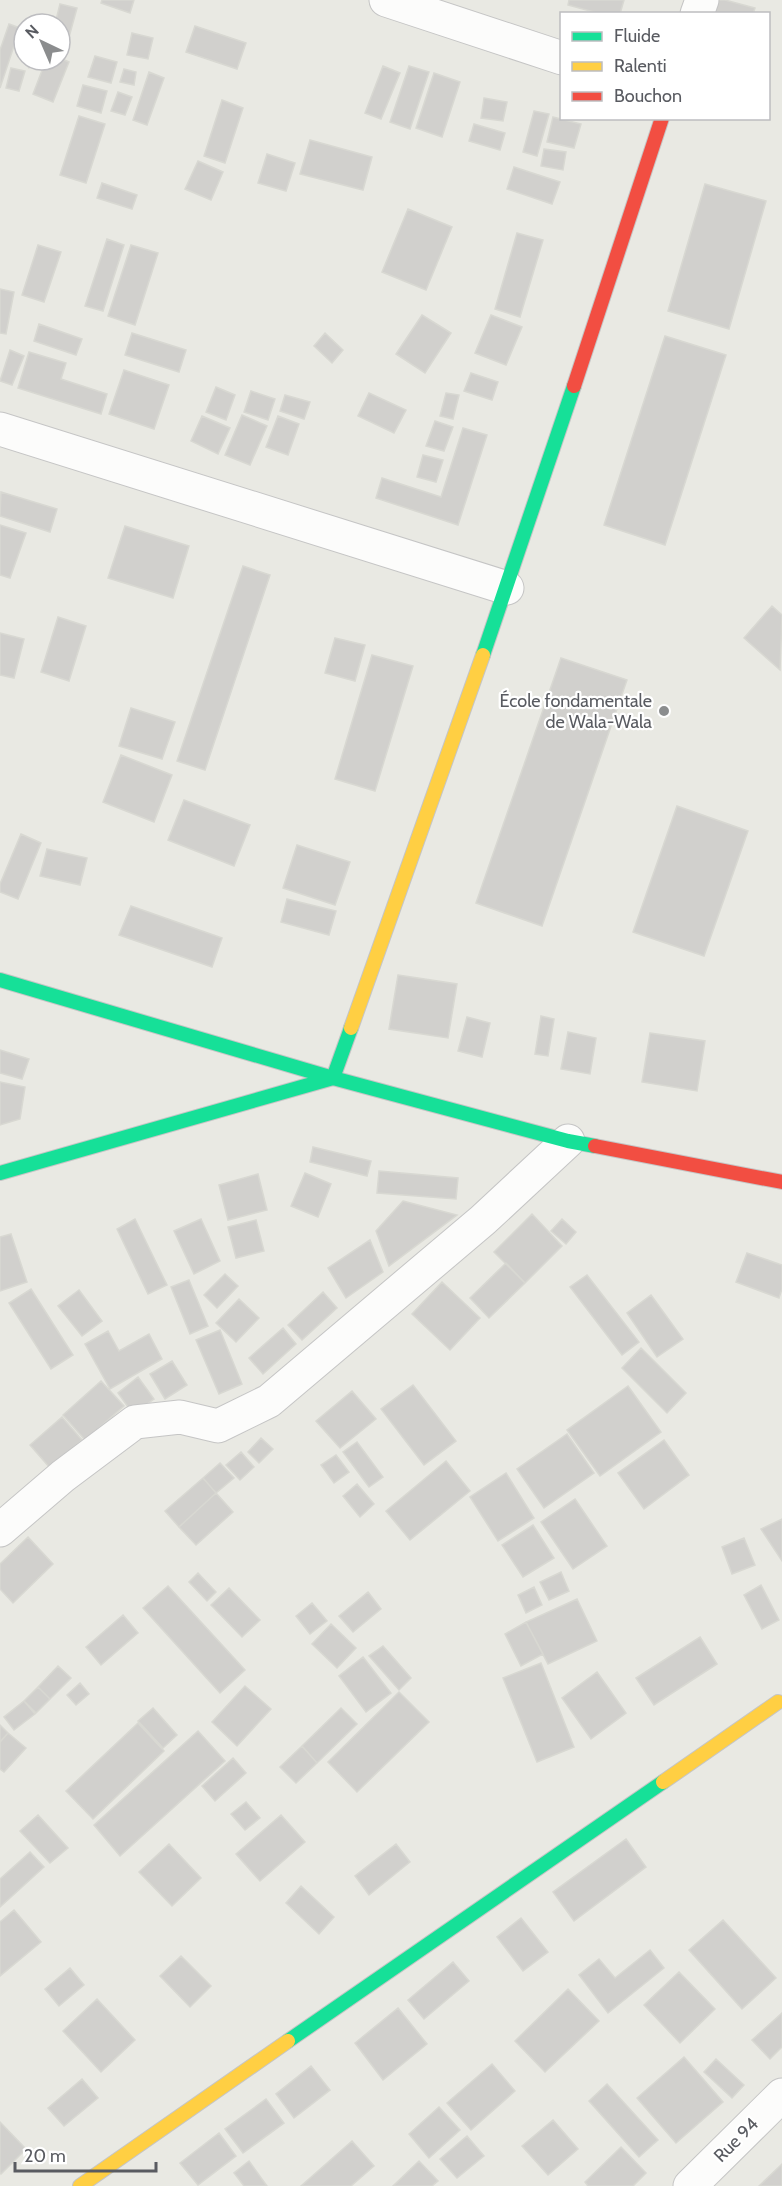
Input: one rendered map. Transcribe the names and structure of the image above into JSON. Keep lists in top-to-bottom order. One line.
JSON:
{"streets":{"street":["Rue 94"]},"places":["École fondamentale de Wala-Wala"],"legend":["Fluide","Ralenti","Bouchon"],"scale_bar":"20 m","north":"top left"}
